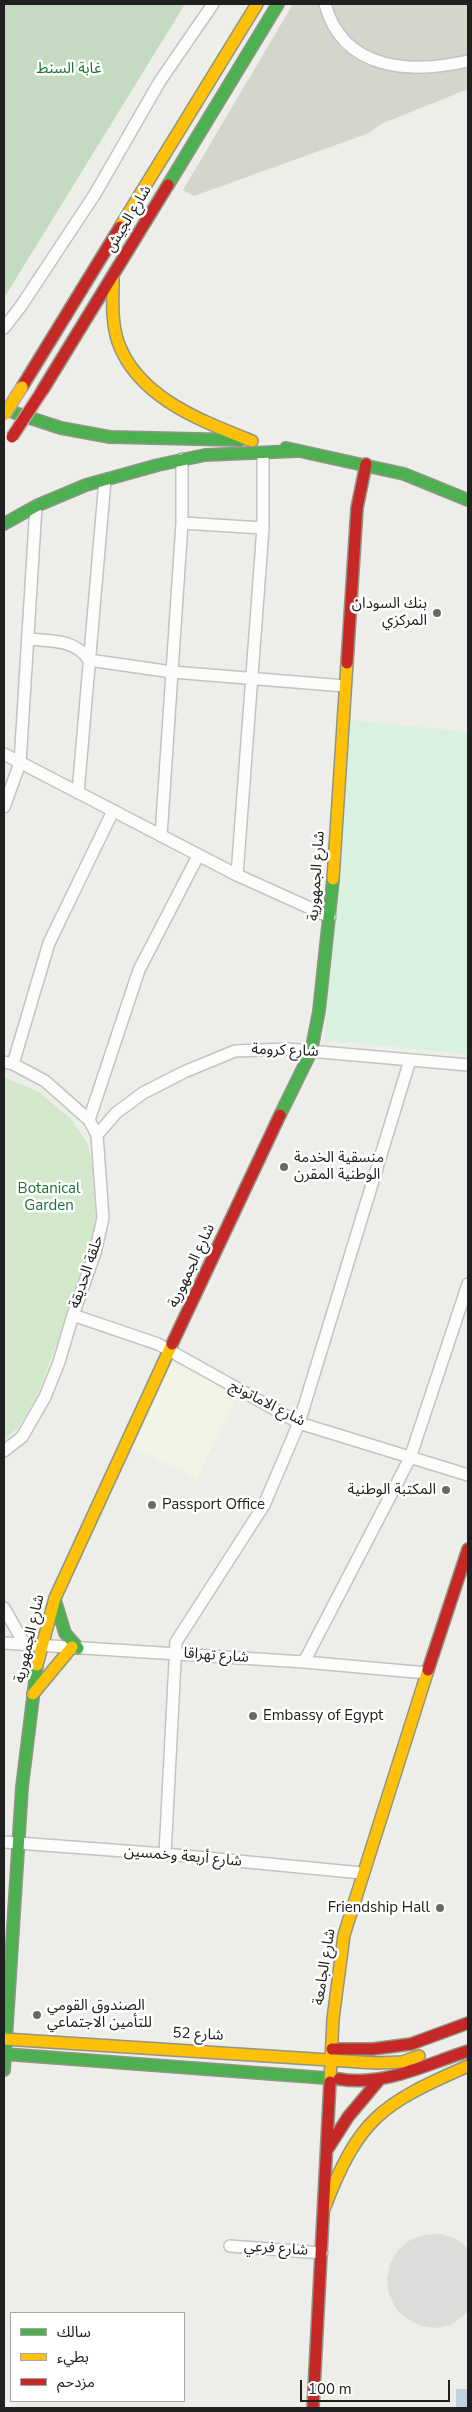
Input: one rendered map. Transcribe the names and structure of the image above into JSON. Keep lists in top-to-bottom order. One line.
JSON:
{"streets":{"main road":["شارع الجيش","شارع الجمهورية","شارع الجامعة","شارع 52"],"street":["شارع كرومة","حلقة الحديقة","شارع الاماتونج","شارع تهراقا","شارع أربعة وخمسين","شارع فرعي"]},"crossings":[["شارع الجمهورية","شارع كرومة"],["شارع الجمهورية","شارع الاماتونج"],["شارع الجمهورية","شارع تهراقا"],["شارع الجمهورية","شارع أربعة وخمسين"],["شارع الجمهورية","شارع 52"],["شارع كرومة","حلقة الحديقة"],["حلقة الحديقة","شارع الاماتونج"],["شارع تهراقا","شارع الجامعة"],["شارع أربعة وخمسين","شارع الجامعة"],["شارع الجامعة","شارع 52"],["شارع الجامعة","شارع فرعي"]],"parks":["غابة السنط","Botanical Garden"],"places":["بنك السودان المركزي","منسقية الخدمة الوطنية المقرن","المكتبة الوطنية","Passport Office","Embassy of Egypt","Friendship Hall","الصندوق القومي للتأمين الاجتماعي"],"legend":["سالك","بطيء","مزدحم"],"scale_bar":"100 m"}
